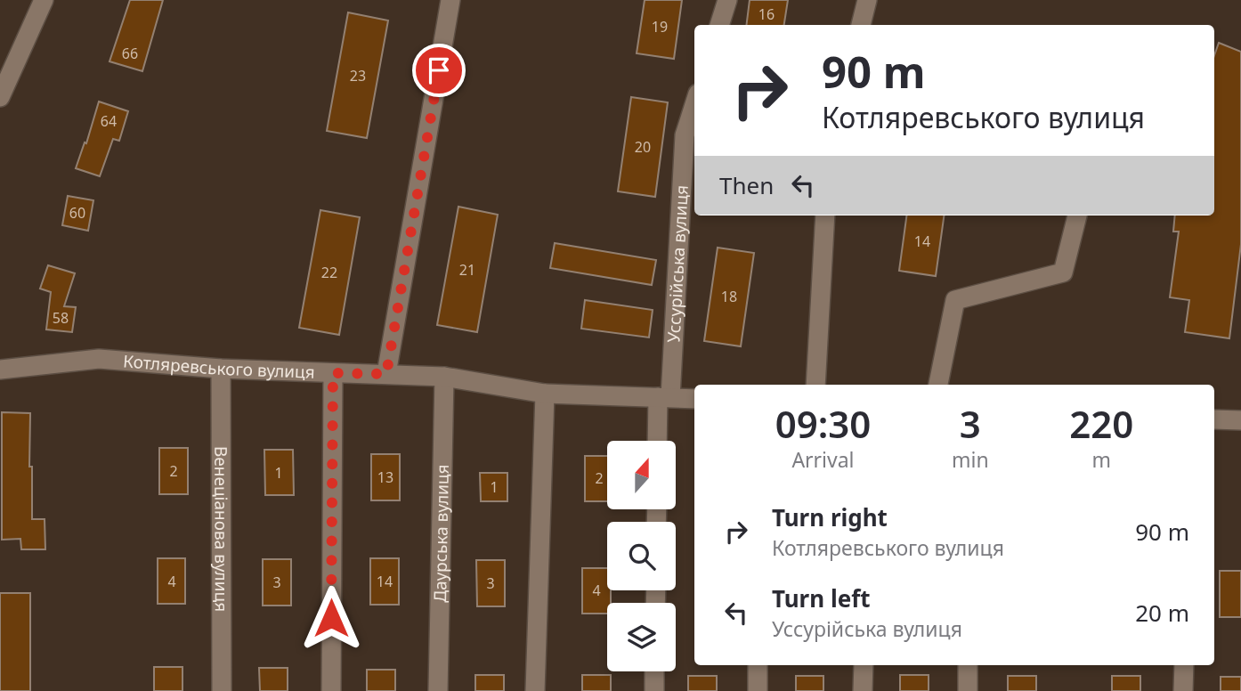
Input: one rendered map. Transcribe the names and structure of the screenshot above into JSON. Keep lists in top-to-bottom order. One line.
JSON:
{"streets":{"street":["Уссурійська вулиця","Котляревського вулиця","Венеціанова вулиця","Даурська вулиця"]},"crossings":[["Уссурійська вулиця","Котляревського вулиця"],["Котляревського вулиця","Венеціанова вулиця"],["Котляревського вулиця","Даурська вулиця"]],"house_numbers":["16","19","66","23","64","20","60","14","21","22","18","58","2","1","13","2","1","4","14","3","3","4"],"north":"top","page":{"turn":["90 m","Котляревського вулиця"],"then":"Then","eta":["09:30","Arrival","3","min","220","m"],"list":[{"name":"Turn right","note":"Котляревського вулиця","value":"90 m"},{"name":"Turn left","note":"Уссурійська вулиця","value":"20 m"}]}}
